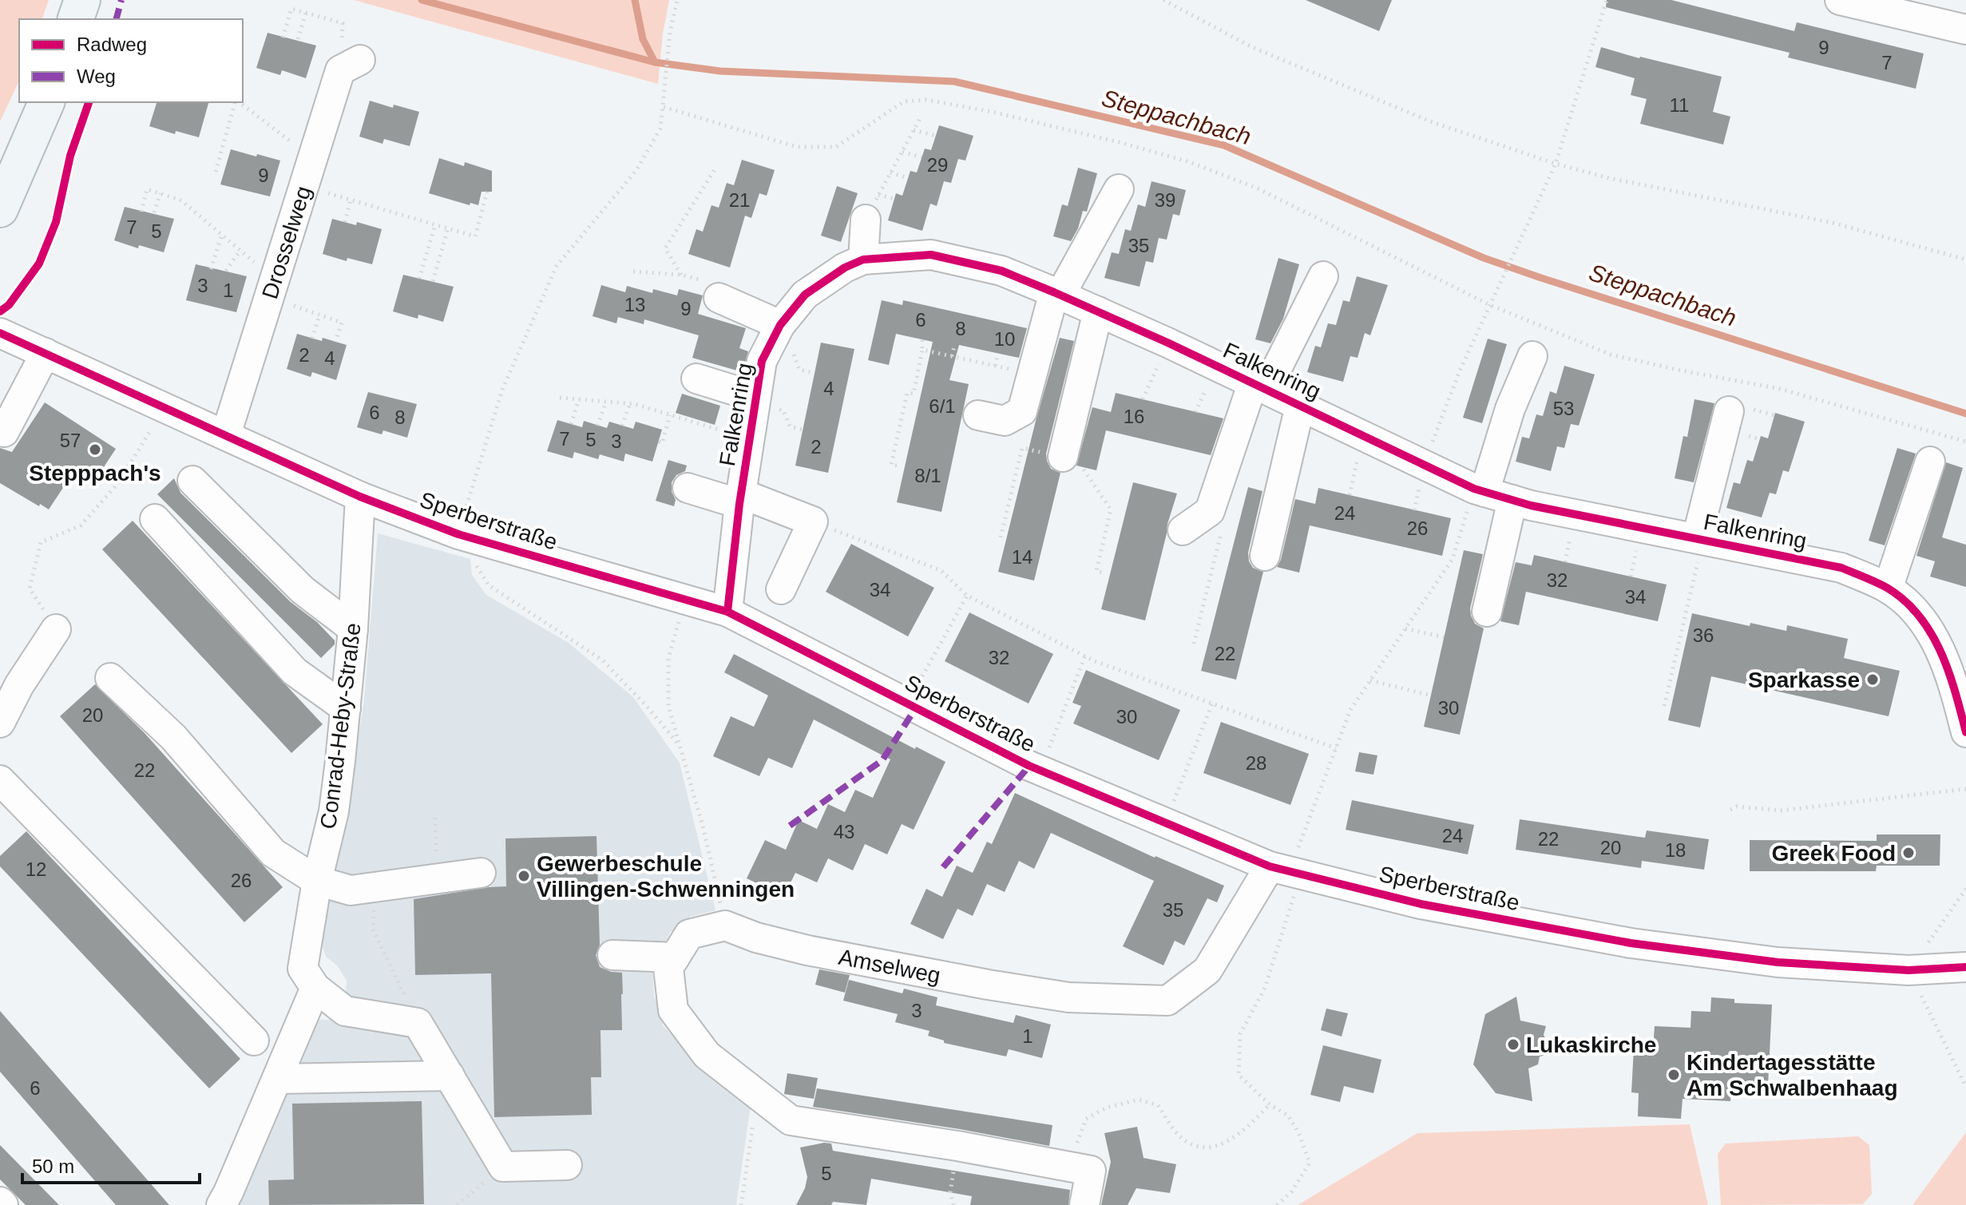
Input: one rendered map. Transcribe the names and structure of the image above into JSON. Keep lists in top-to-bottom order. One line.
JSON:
{"streets":{"street":["Drosselweg","Falkenring","Sperberstraße","Conrad-Heby-Straße","Amselweg"]},"crossings":[["Drosselweg","Sperberstraße"],["Falkenring","Sperberstraße"],["Sperberstraße","Conrad-Heby-Straße"],["Sperberstraße","Amselweg"]],"water":["Steppachbach"],"places":["Stepppach's","Sparkasse","Greek Food","Gewerbeschule Villingen-Schwenningen","Lukaskirche","Kindertagesstätte Am Schwalbenhaag"],"house_numbers":["9","7","11","29","9","21","39","7","5","35","3","1","13","9","6","8","10","2","4","4","6/1","53","6","16","8","7","5","57","3","2","8/1","24","26","14","32","34","34","36","22","32","30","20","30","28","22","43","24","22","20","18","12","26","35","3","1","6","5"],"legend":["Radweg","Weg"],"scale_bar":"50 m"}
